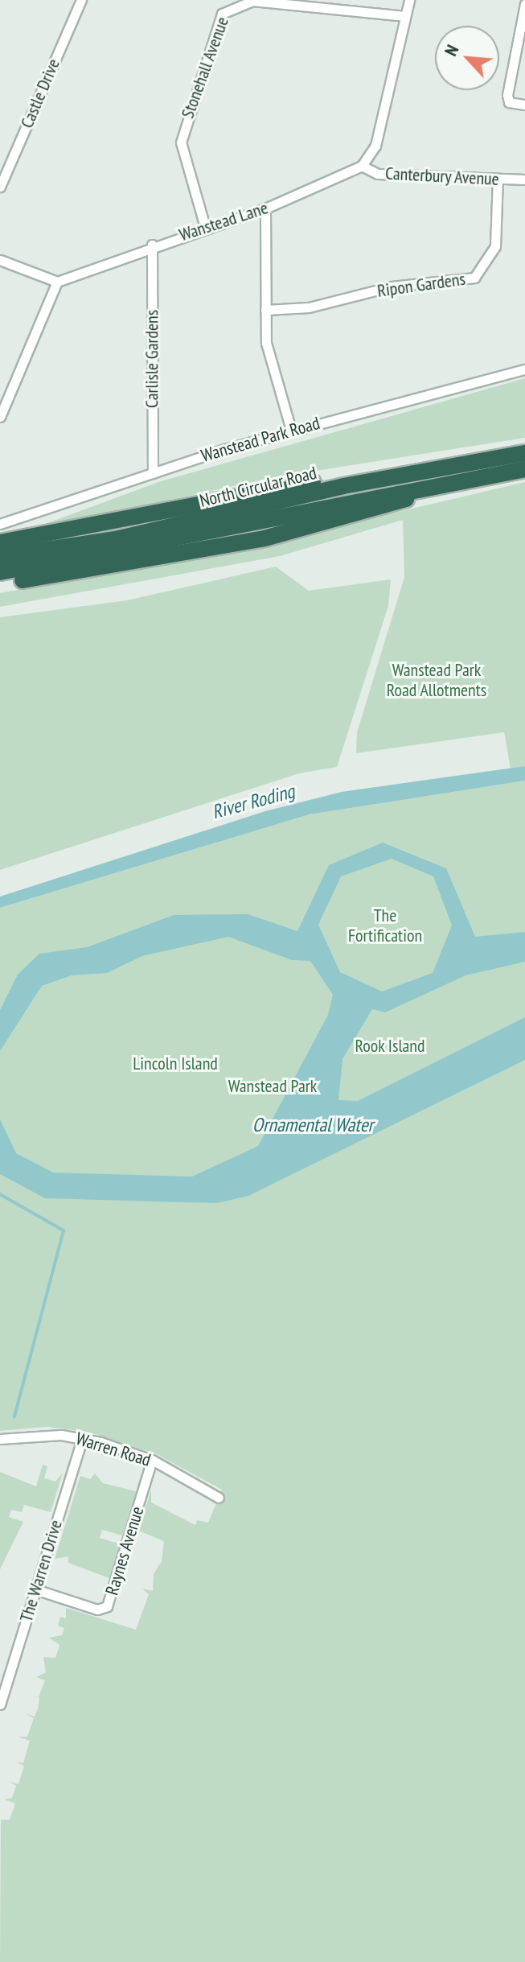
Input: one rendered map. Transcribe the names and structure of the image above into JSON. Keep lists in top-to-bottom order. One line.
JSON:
{"streets":{"highway":["North Circular Road"],"street":["Stonehall Avenue","Castle Drive","Canterbury Avenue","Wanstead Lane","Ripon Gardens","Carlisle Gardens","Wanstead Park Road","Warren Road","Raynes Avenue","The Warren Drive"]},"crossings":[["Stonehall Avenue","Wanstead Lane"],["Canterbury Avenue","Wanstead Lane"],["Canterbury Avenue","Ripon Gardens"],["Wanstead Lane","Carlisle Gardens"],["Carlisle Gardens","Wanstead Park Road"],["Warren Road","Raynes Avenue"],["Warren Road","The Warren Drive"],["Raynes Avenue","The Warren Drive"]],"water":["River Roding","Ornamental Water"],"parks":["Wanstead Park Road Allotments","The Fortification","Rook Island","Lincoln Island","Wanstead Park"],"north":"top left"}
